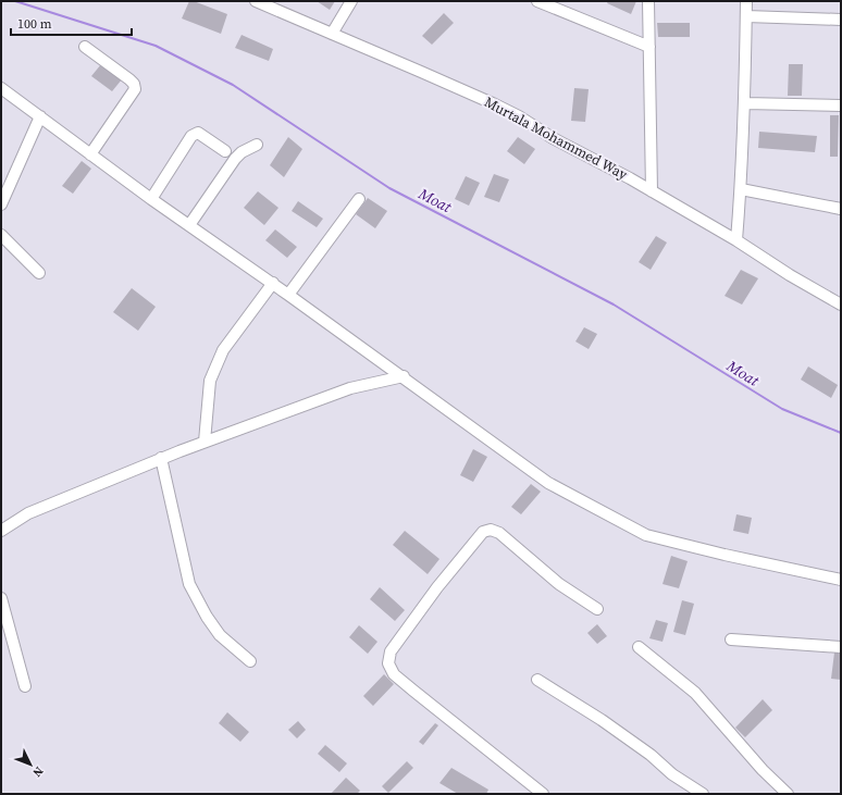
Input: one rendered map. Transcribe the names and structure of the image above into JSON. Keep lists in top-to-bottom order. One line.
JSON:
{"streets":{"street":["Murtala Mohammed Way"]},"water":["Moat"],"scale_bar":"100 m","north":"bottom right"}
